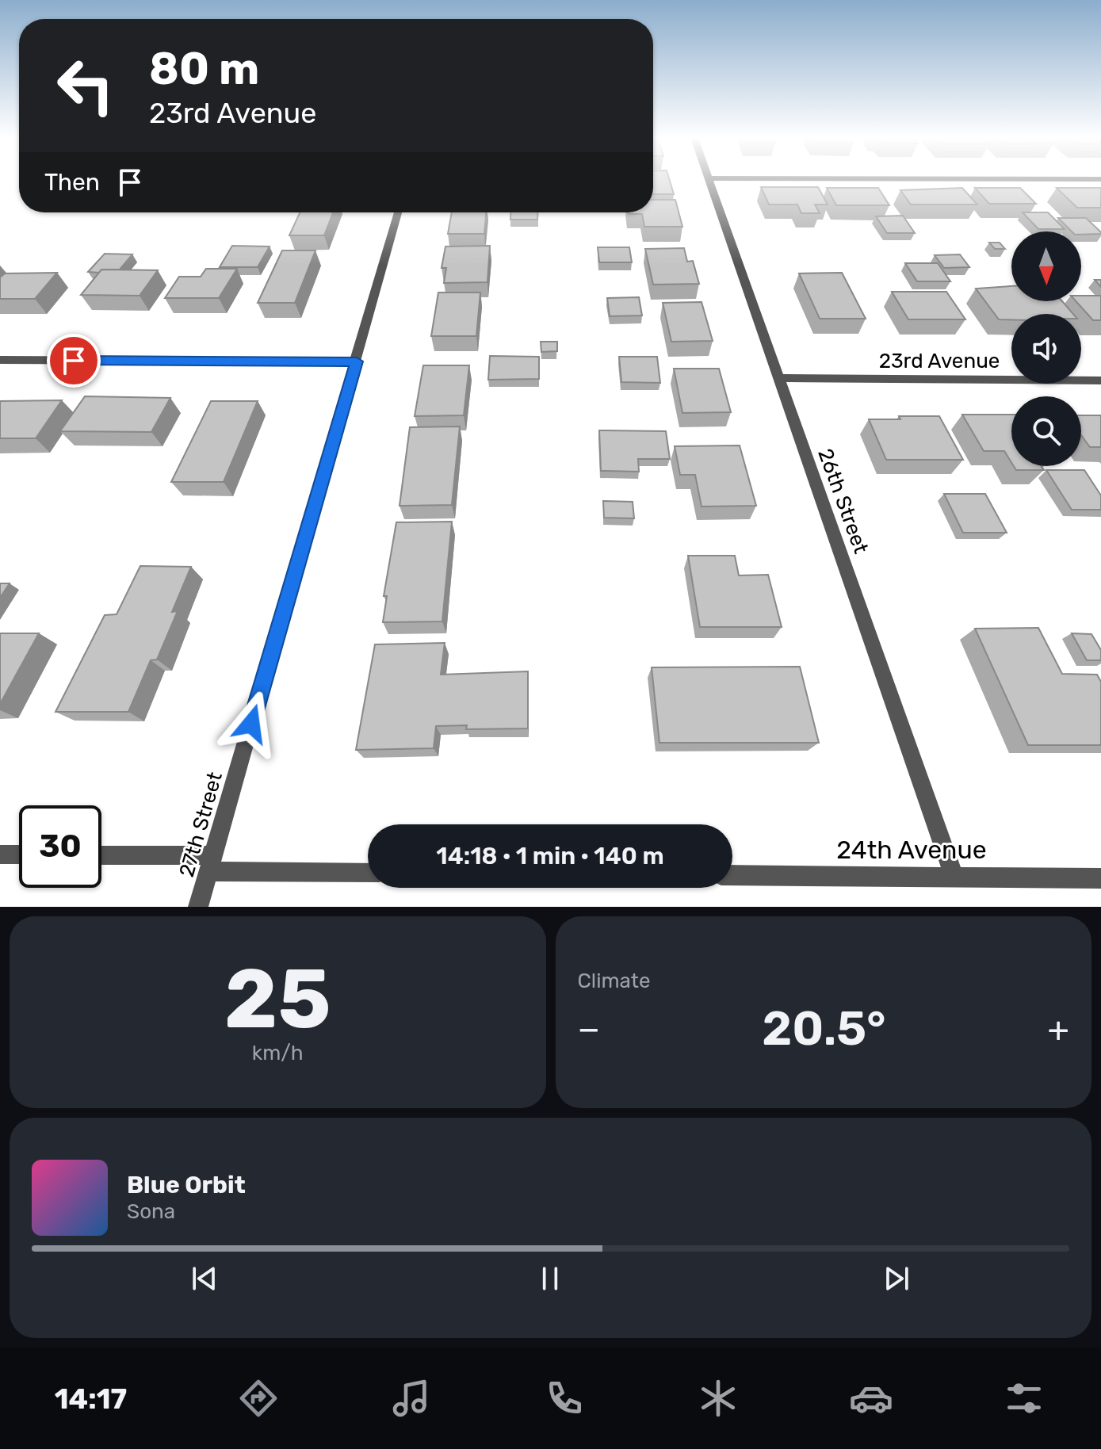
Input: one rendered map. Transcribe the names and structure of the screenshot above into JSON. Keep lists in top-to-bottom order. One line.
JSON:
{"streets":{"street":["23rd Avenue","26th Street","27th Street","24th Avenue"]},"crossings":[["23rd Avenue","26th Street"],["26th Street","24th Avenue"]],"north":"bottom","page":{"turn":["80 m","23rd Avenue"],"then":"Then","limit":"30","trip":"14:18 · 1 min · 140 m","tile":[["25","km/h"],"Climate"],"heat":["−","20.5°","+"],"song":["Blue Orbit","Sona"],"tabs":"14:17"}}
